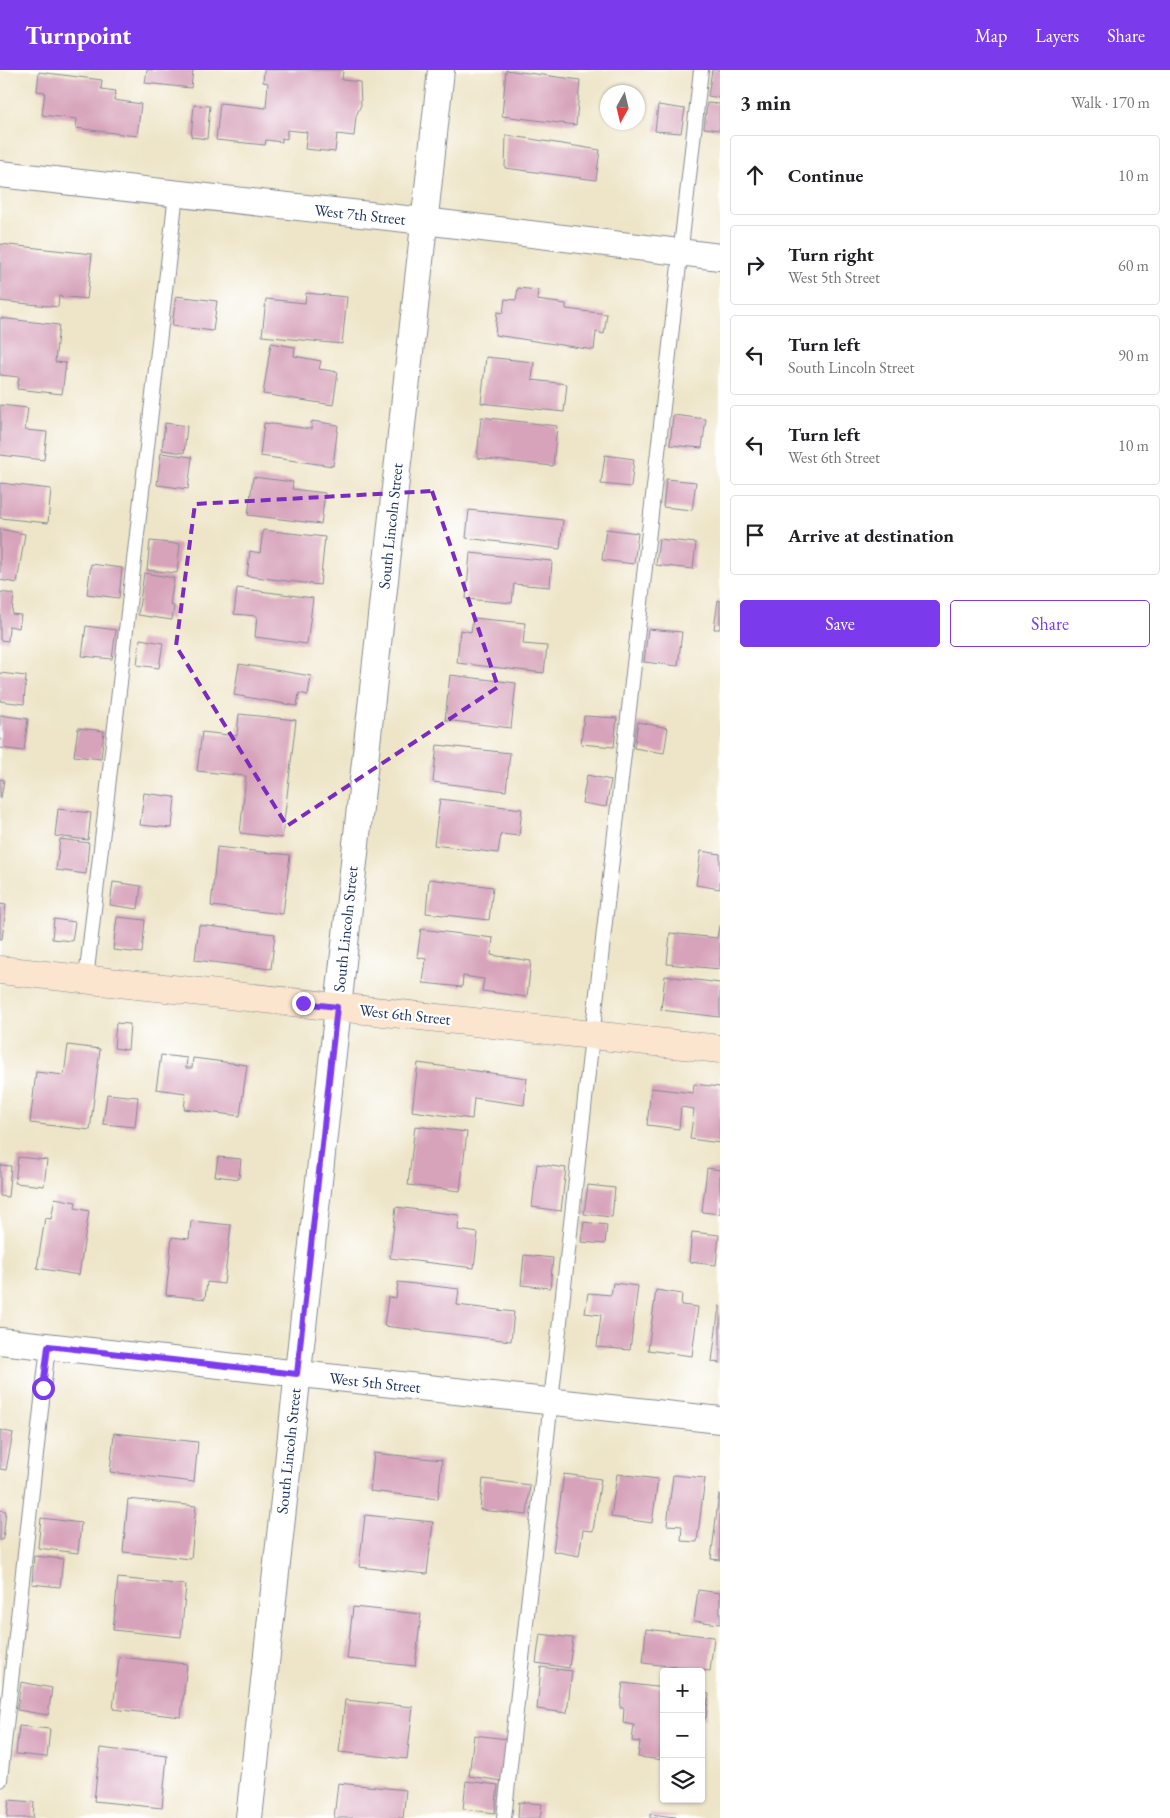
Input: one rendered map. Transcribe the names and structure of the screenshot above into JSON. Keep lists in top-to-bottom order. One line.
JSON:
{"streets":{"street":["West 7th Street","South Lincoln Street","West 6th Street","West 5th Street"]},"crossings":[["West 7th Street","South Lincoln Street"],["South Lincoln Street","West 6th Street"],["South Lincoln Street","West 5th Street"]],"north":"bottom","page":{"header":"Turnpoint","nav":["Map","Layers","Share"],"heading":["3 min","Walk · 170 m"],"list":[["Continue","10 m"],["Turn right","West 5th Street","60 m"],["Turn left","South Lincoln Street","90 m"],["Turn left","West 6th Street","10 m"],"Arrive at destination"],"buttons":["Save","Share"],"map_buttons":["+","−"]}}
